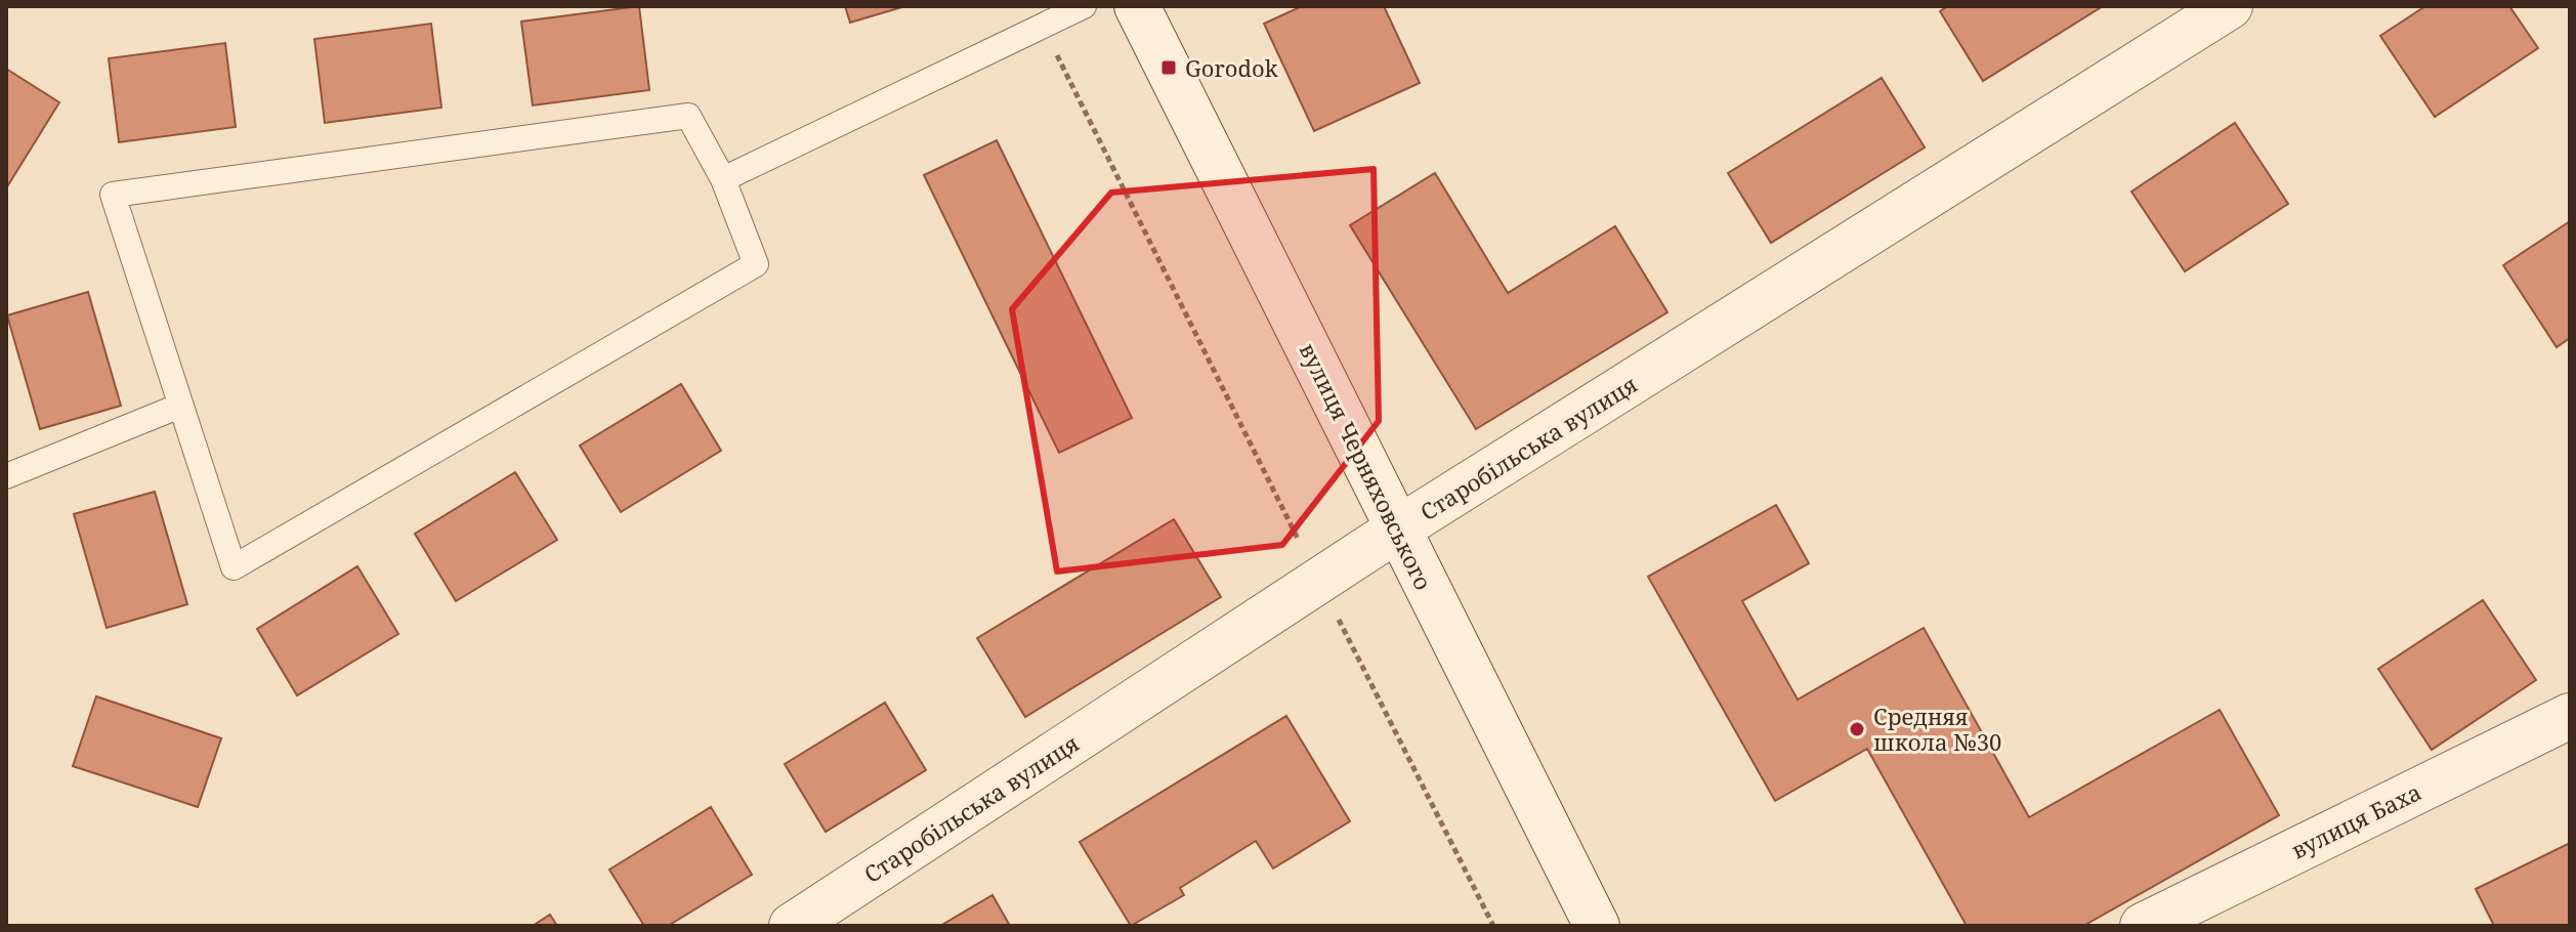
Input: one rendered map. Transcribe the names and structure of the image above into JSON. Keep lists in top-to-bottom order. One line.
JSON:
{"streets":{"street":["Старобільська вулиця","вулиця Черняховського","вулиця Баха"]},"crossings":[["Старобільська вулиця","вулиця Черняховського"]],"places":{"transit":["Gorodok"],"other":["Средняя школа №30"]}}
